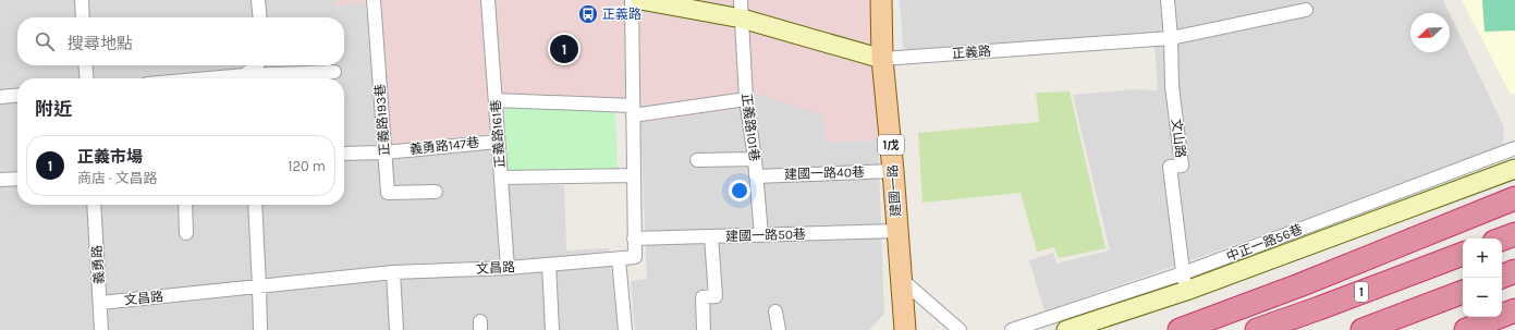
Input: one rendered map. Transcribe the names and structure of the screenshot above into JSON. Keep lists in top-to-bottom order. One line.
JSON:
{"streets":{"highway":["1"],"main road":["1戊","建國一路"],"street":["正義路","正義路193巷","正義路101巷","正義路161巷","文山路","義勇路147巷","建國一路40巷","建國一路50巷","中正一路56巷","義勇路","文昌路"]},"crossings":[["正義路","正義路101巷"],["正義路","文山路"],["正義路","建國一路"],["正義路193巷","義勇路147巷"],["正義路101巷","建國一路40巷"],["正義路101巷","建國一路50巷"],["正義路161巷","義勇路147巷"],["正義路161巷","文昌路"],["文山路","中正一路56巷"],["建國一路40巷","建國一路"],["建國一路","建國一路50巷"],["建國一路50巷","文昌路"],["義勇路","文昌路"]],"places":{"bus stop":["正義路"]},"north":"bottom left","page":{"search":"搜尋地點","pins":"1","heading":"附近","list":[{"mark":"1","name":"正義市場","note":"商店 · 文昌路","value":"120 m"}],"map_buttons":["+","−"]}}
